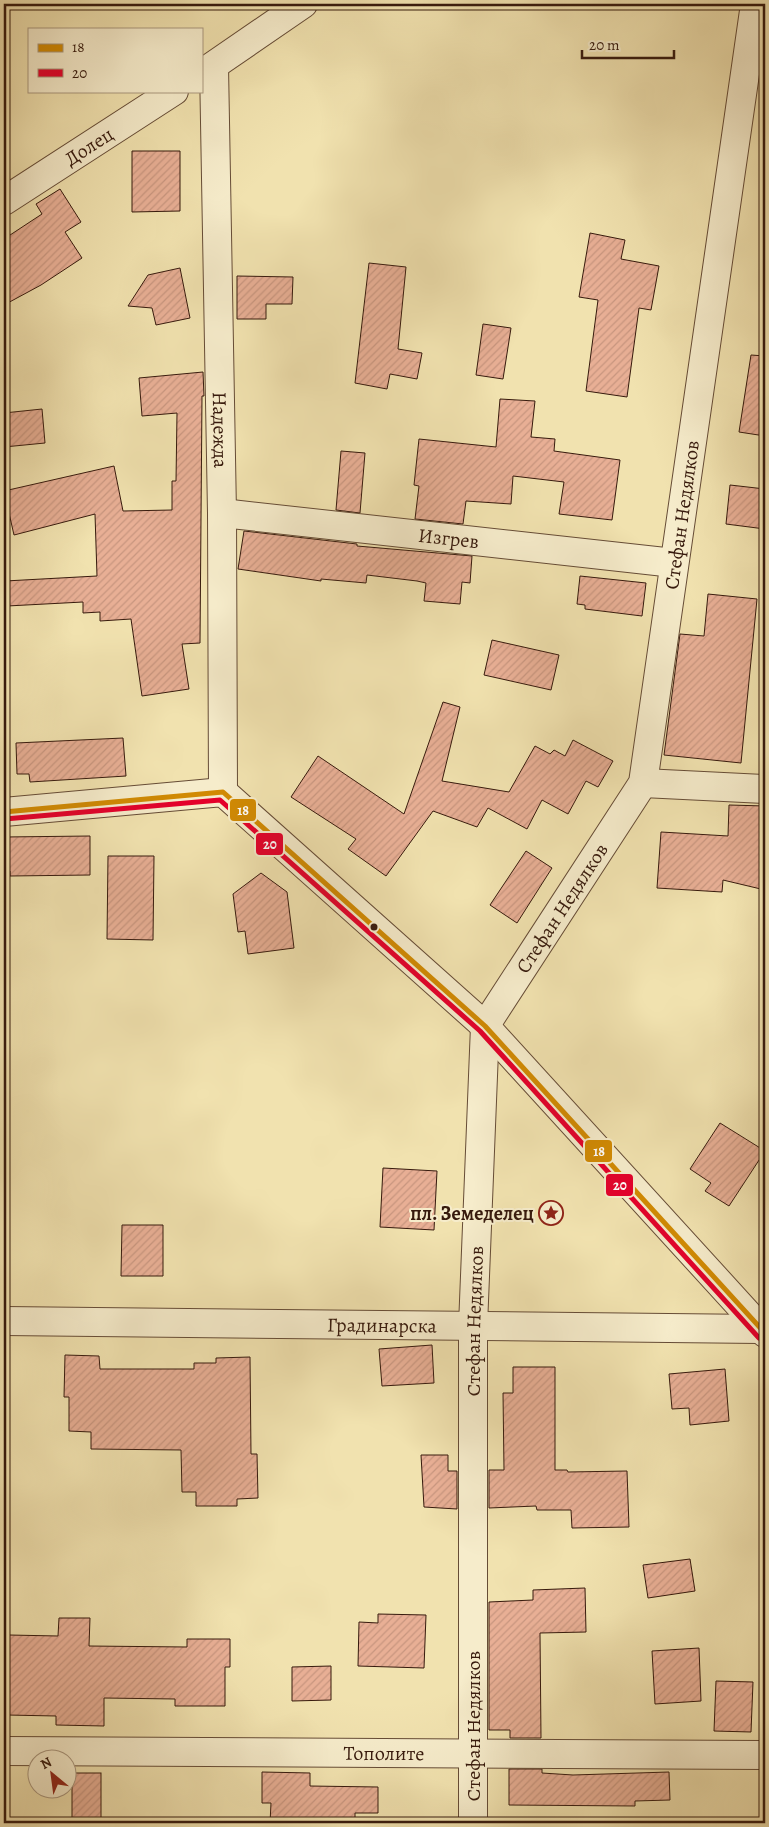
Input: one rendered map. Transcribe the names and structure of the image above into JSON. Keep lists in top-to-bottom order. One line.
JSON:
{"streets":{"street":["Долец","Надежда","Стефан Недялков","Изгрев","Градинарска","Тополите"]},"crossings":[["Надежда","Изгрев"],["Стефан Недялков","Изгрев"],["Стефан Недялков","Градинарска"],["Стефан Недялков","Тополите"]],"places":{"place":["пл. Земеделец"]},"lines":["transit line 18","transit line 20"],"legend":["18","20"],"scale_bar":"20 m","north":"top left"}
